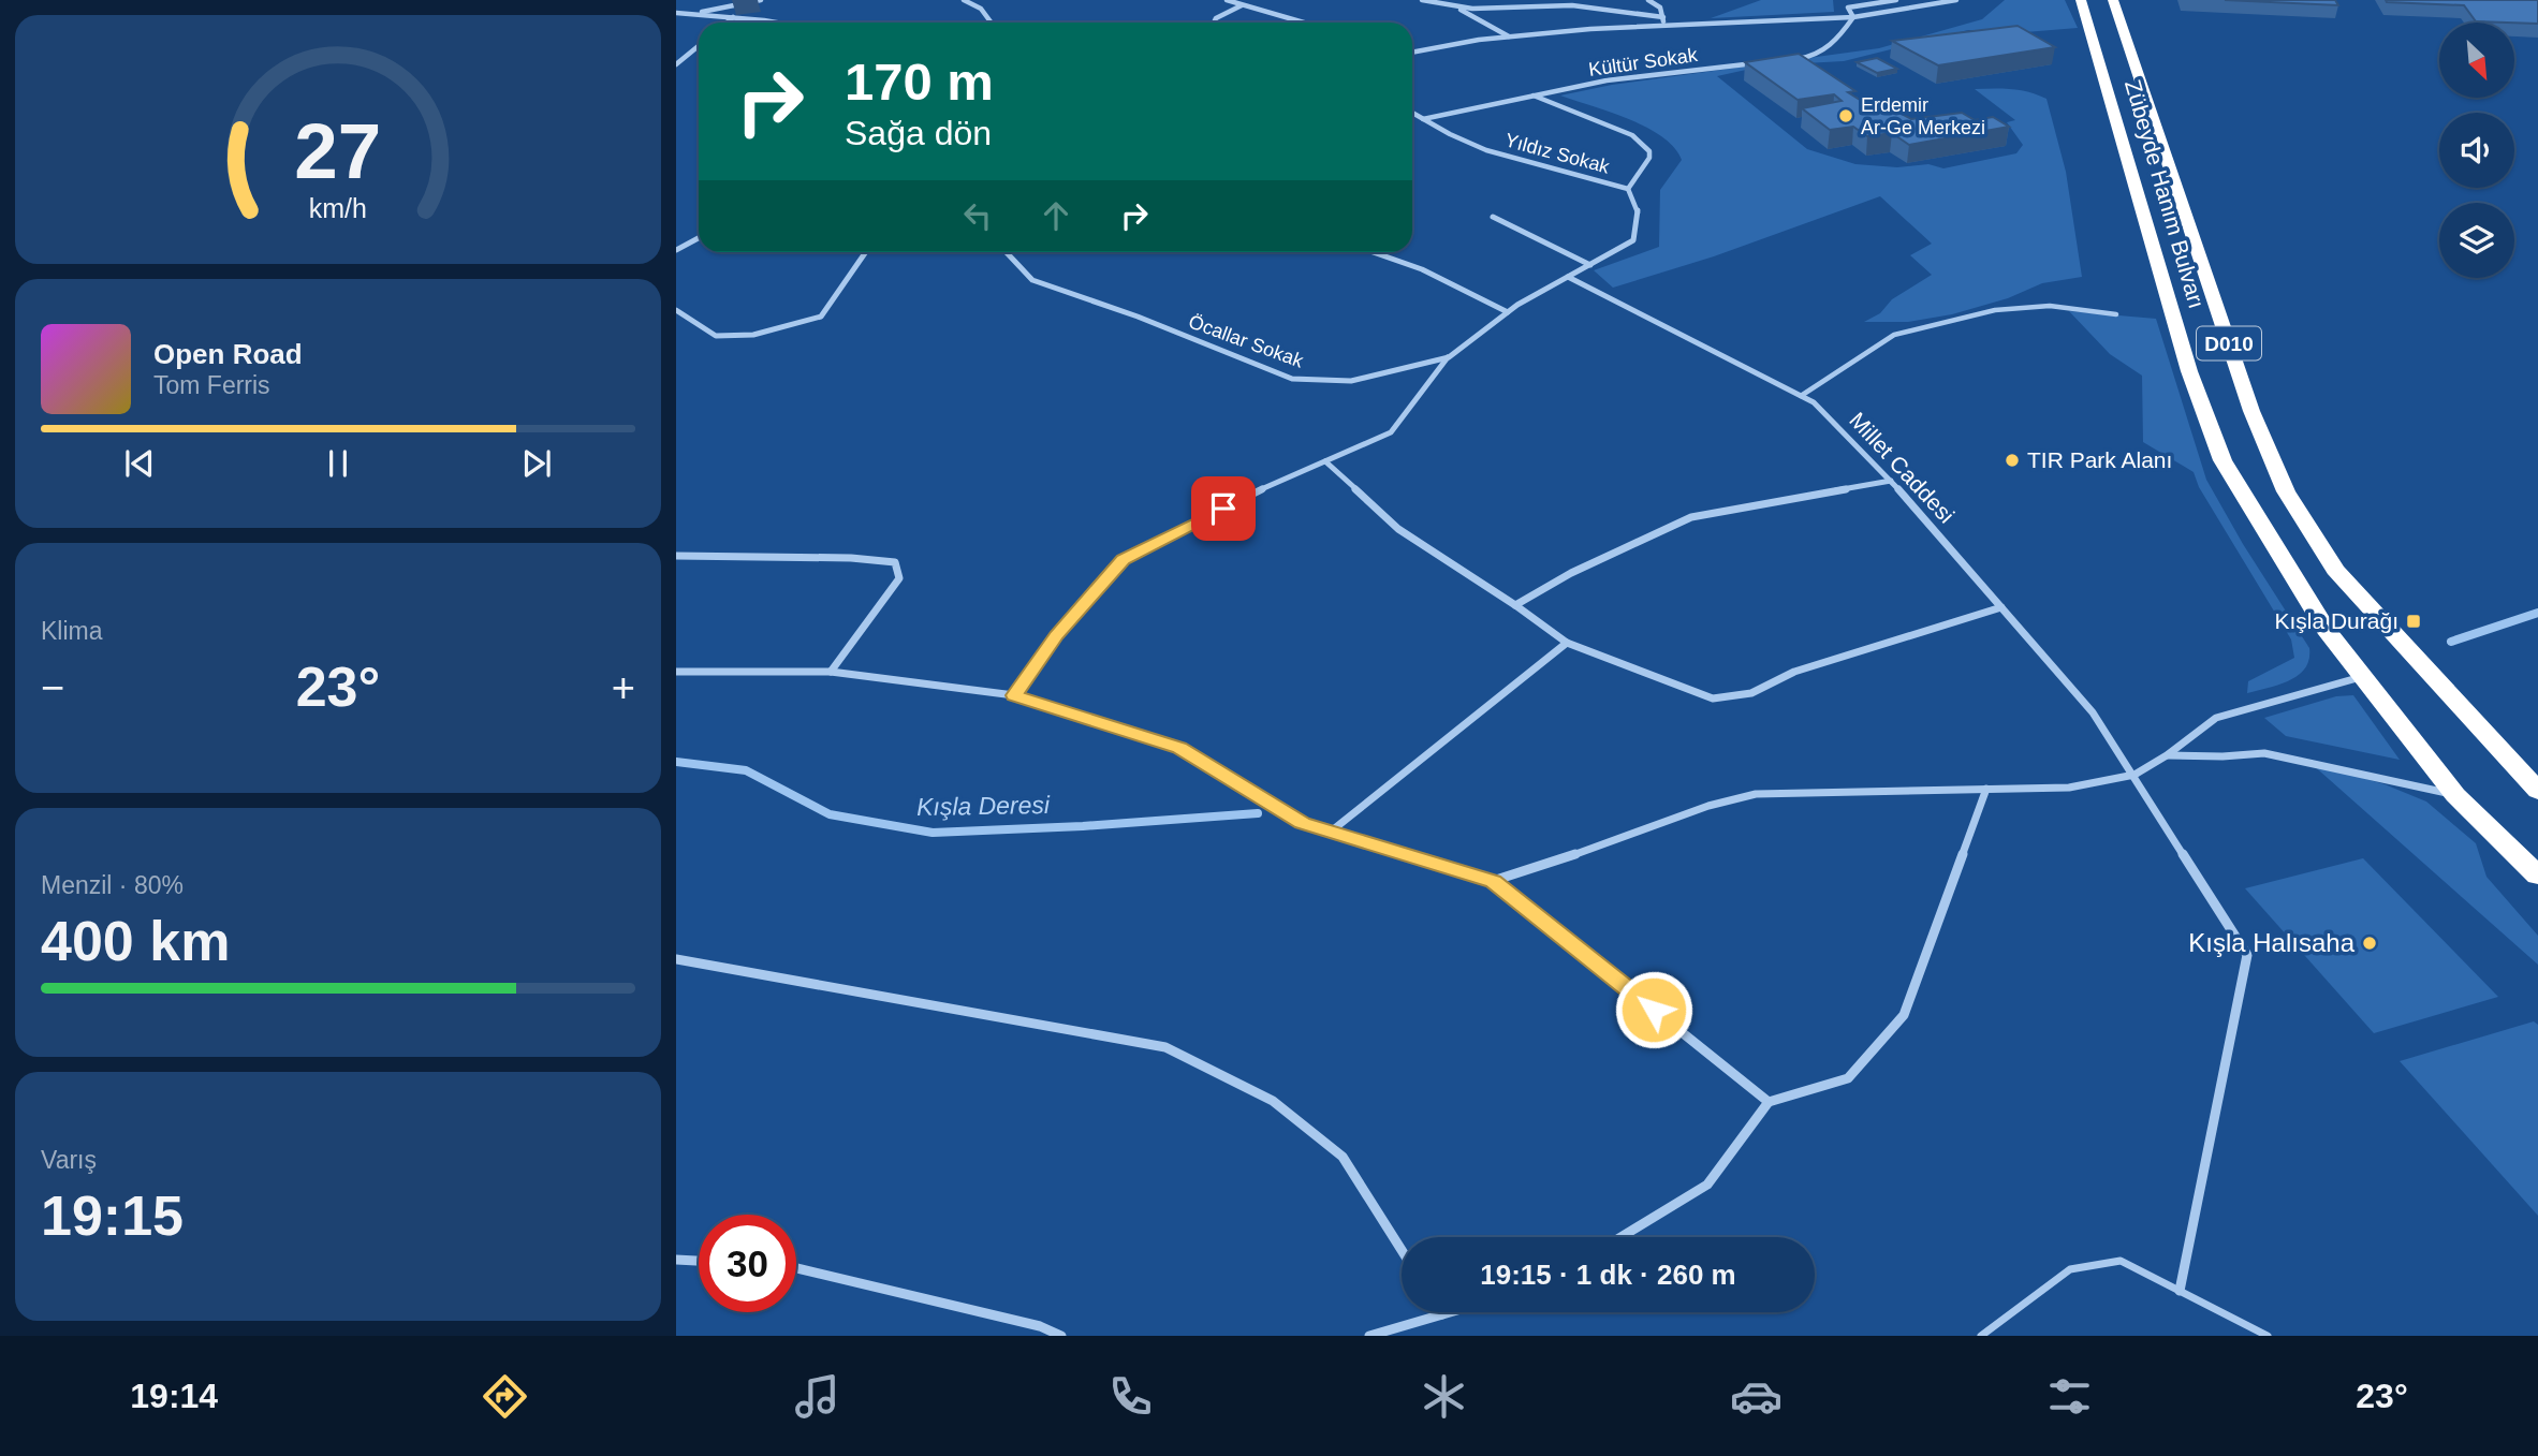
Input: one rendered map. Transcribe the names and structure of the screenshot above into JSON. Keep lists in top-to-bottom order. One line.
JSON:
{"streets":{"highway":["Zübeyde Hanım Bulvarı","D010"],"street":["Kültür Sokak","Yıldız Sokak","Öcallar Sokak","Millet Caddesi"]},"crossings":[["Kültür Sokak","Yıldız Sokak"],["Yıldız Sokak","Öcallar Sokak"],["Yıldız Sokak","Millet Caddesi"],["Öcallar Sokak","Millet Caddesi"]],"water":["Kışla Deresi"],"places":{"other":["Erdemir Ar-Ge Merkezi","TIR Park Alanı","Kışla Halısaha"],"transit":["Kışla Durağı"]},"north":"bottom right","page":{"turn":["170 m","Sağa dön"],"song":["Open Road","Tom Ferris"],"tile":["Klima",["Menzil · 80%","400 km"],["Varış","19:15"]],"heat":["−","23°","+"],"limit":"30","trip":"19:15 · 1 dk · 260 m","tabs":["19:14","23°"],"gauge":["27","km/h"]}}
